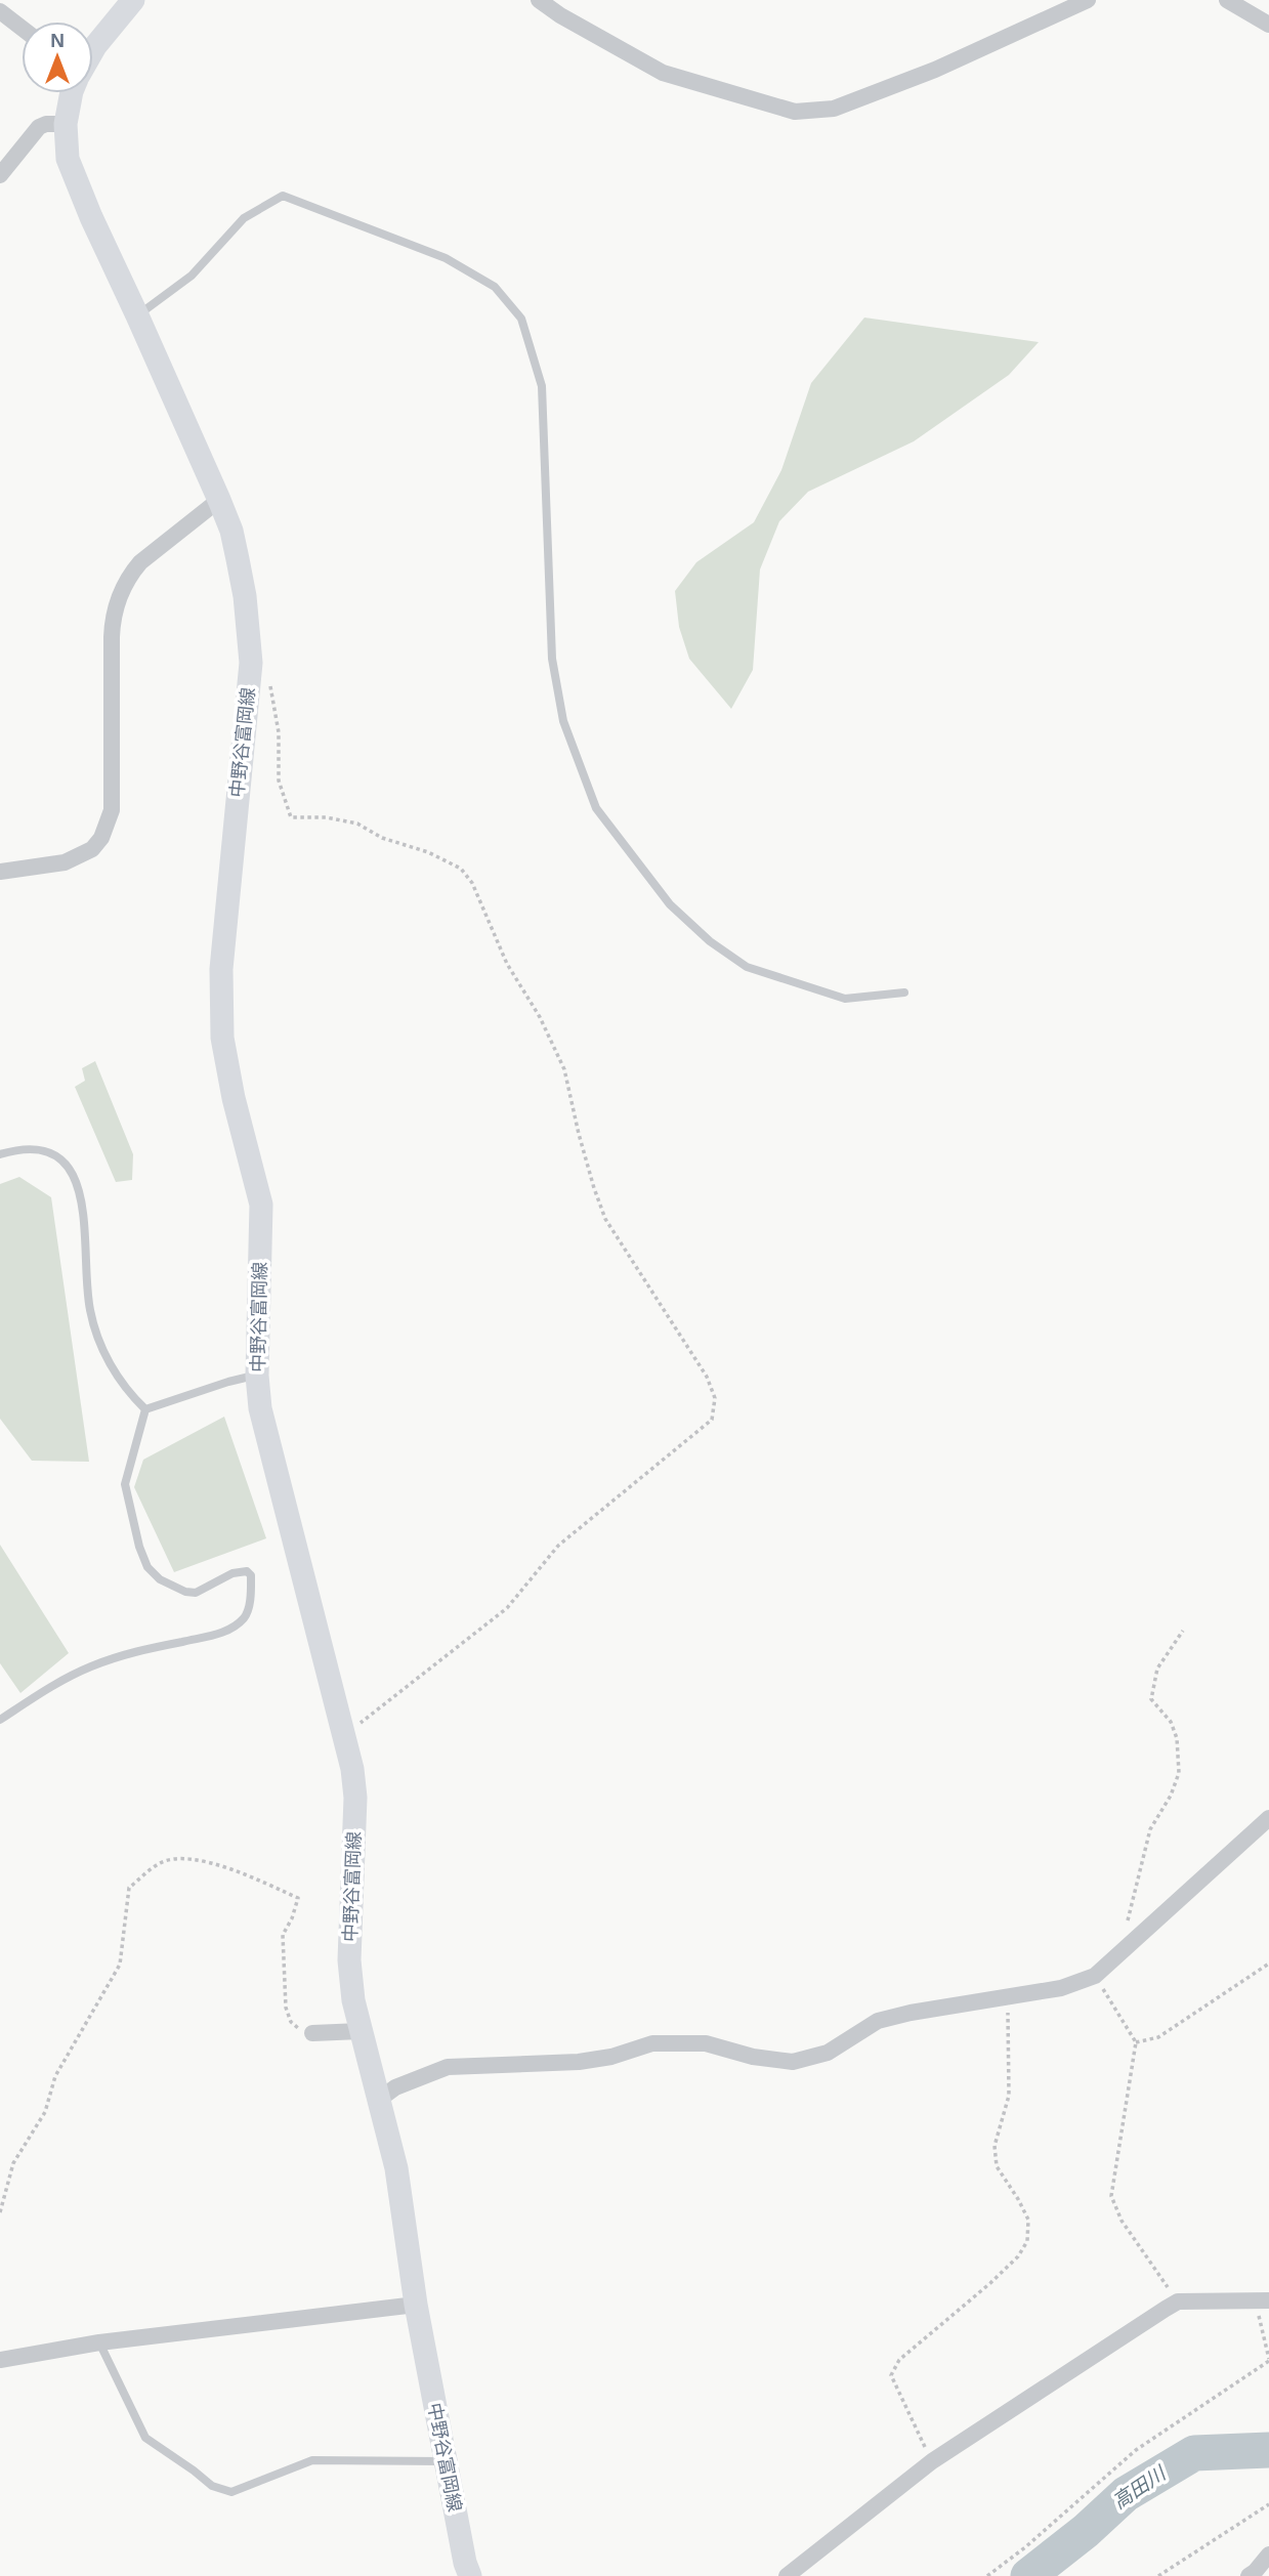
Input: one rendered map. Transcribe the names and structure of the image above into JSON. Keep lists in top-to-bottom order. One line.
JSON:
{"streets":{"main road":["中野谷富岡線"]},"water":["高田川"],"north":"top"}
